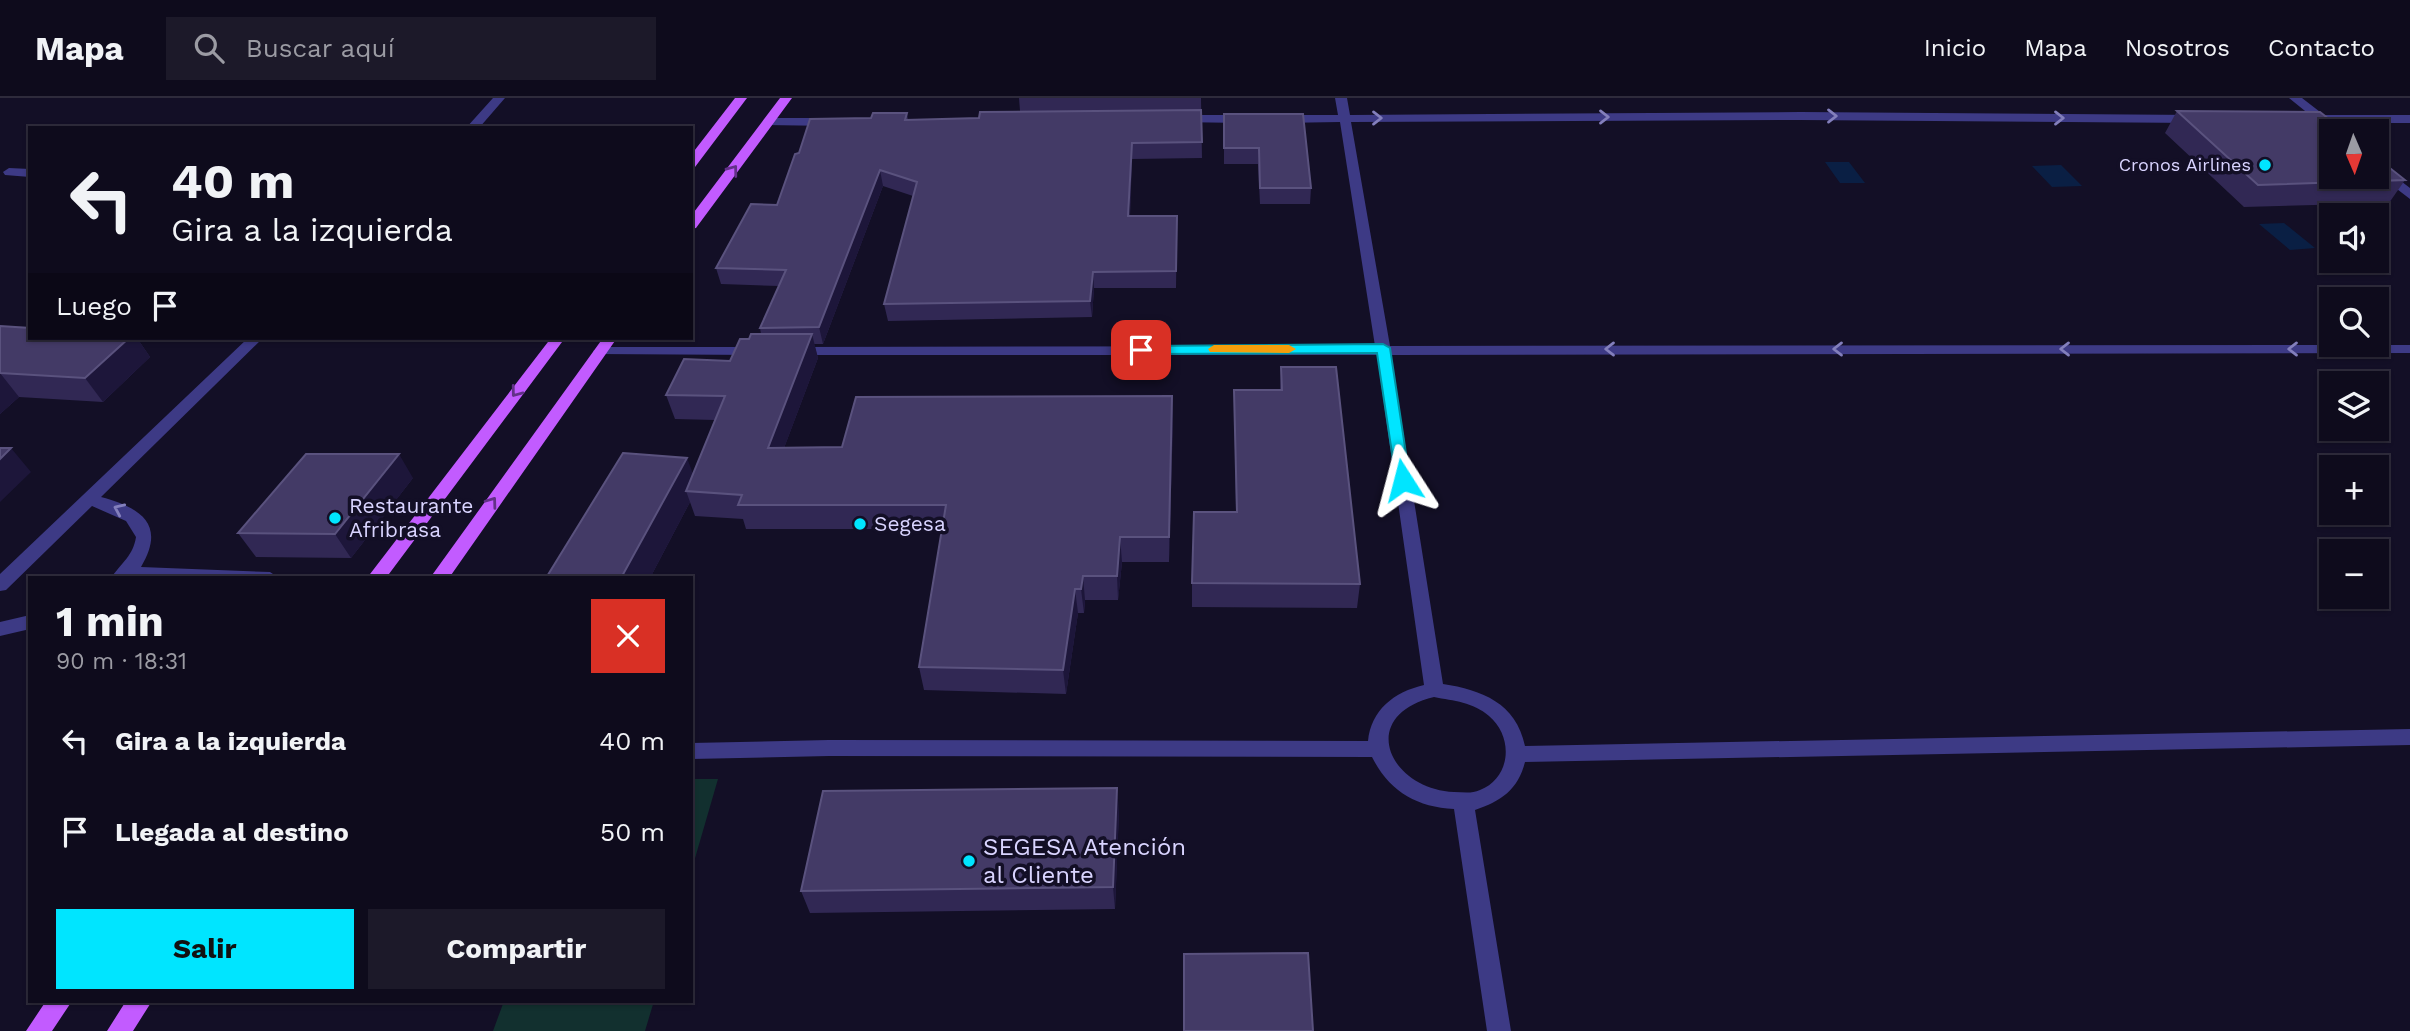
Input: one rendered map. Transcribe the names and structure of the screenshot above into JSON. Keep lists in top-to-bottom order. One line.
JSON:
{"places":["Cronos Airlines","Restaurante Afribrasa","Segesa","SEGESA Atención al Cliente"],"north":"bottom","page":{"header":"Mapa","search":"Buscar aquí","nav":["Inicio","Mapa","Nosotros","Contacto"],"map_buttons":["+","−"],"turn":["40 m","Gira a la izquierda"],"then":"Luego","heading":["1 min","90 m · 18:31"],"list":[{"name":"Gira a la izquierda","value":"40 m"},{"name":"Llegada al destino","value":"50 m"}],"buttons":["Salir","Compartir"]}}
